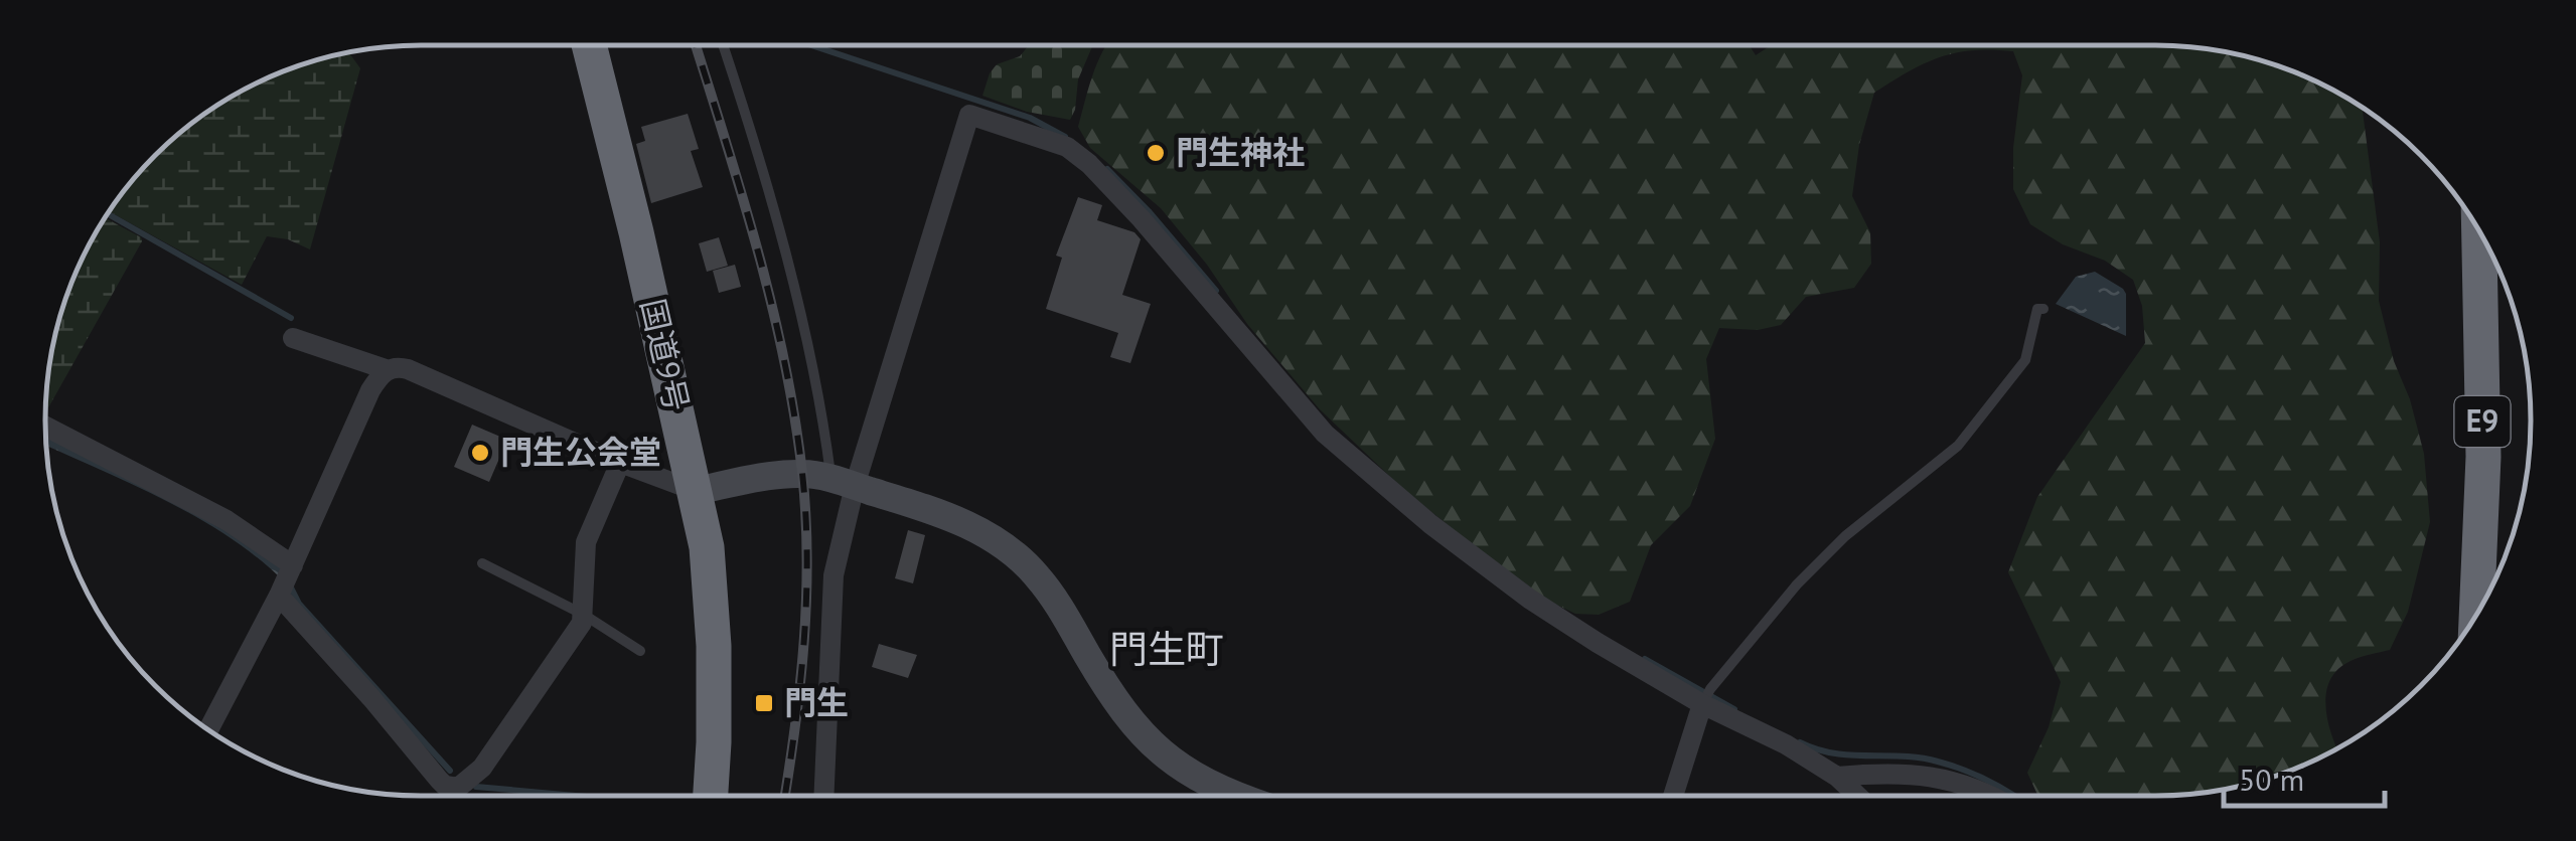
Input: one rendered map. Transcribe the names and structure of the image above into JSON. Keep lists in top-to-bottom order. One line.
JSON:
{"streets":{"highway":["国道9号","E9"]},"districts":["門生町"],"places":{"other":["門生神社","門生公会堂"],"transit":["門生"]},"scale_bar":"50 m"}
